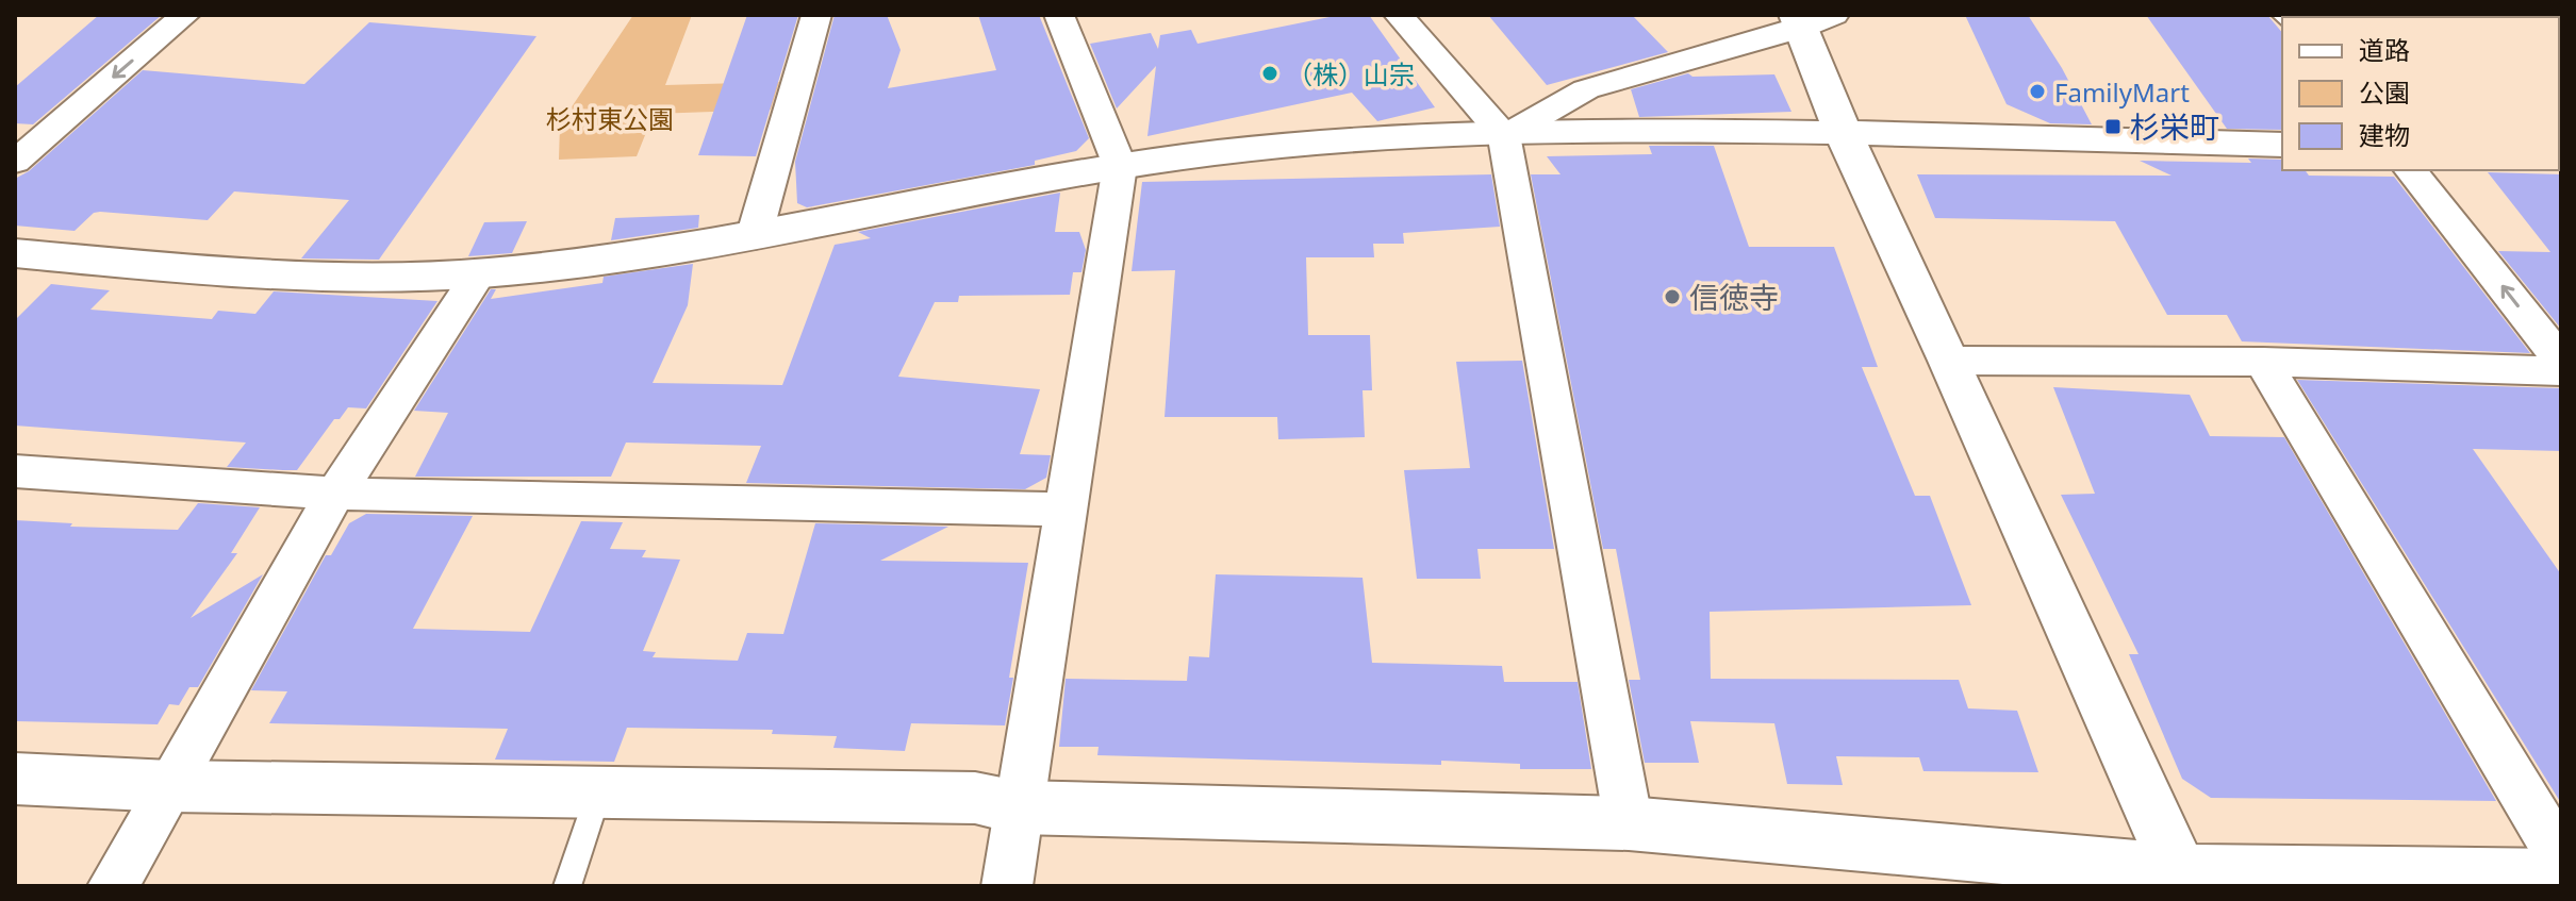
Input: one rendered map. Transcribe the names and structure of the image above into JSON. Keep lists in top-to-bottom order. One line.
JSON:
{"parks":["杉村東公園"],"places":{"other":["（株）山宗","FamilyMart","信徳寺"],"transit":["杉栄町"]},"legend":["道路","公園","建物"]}
